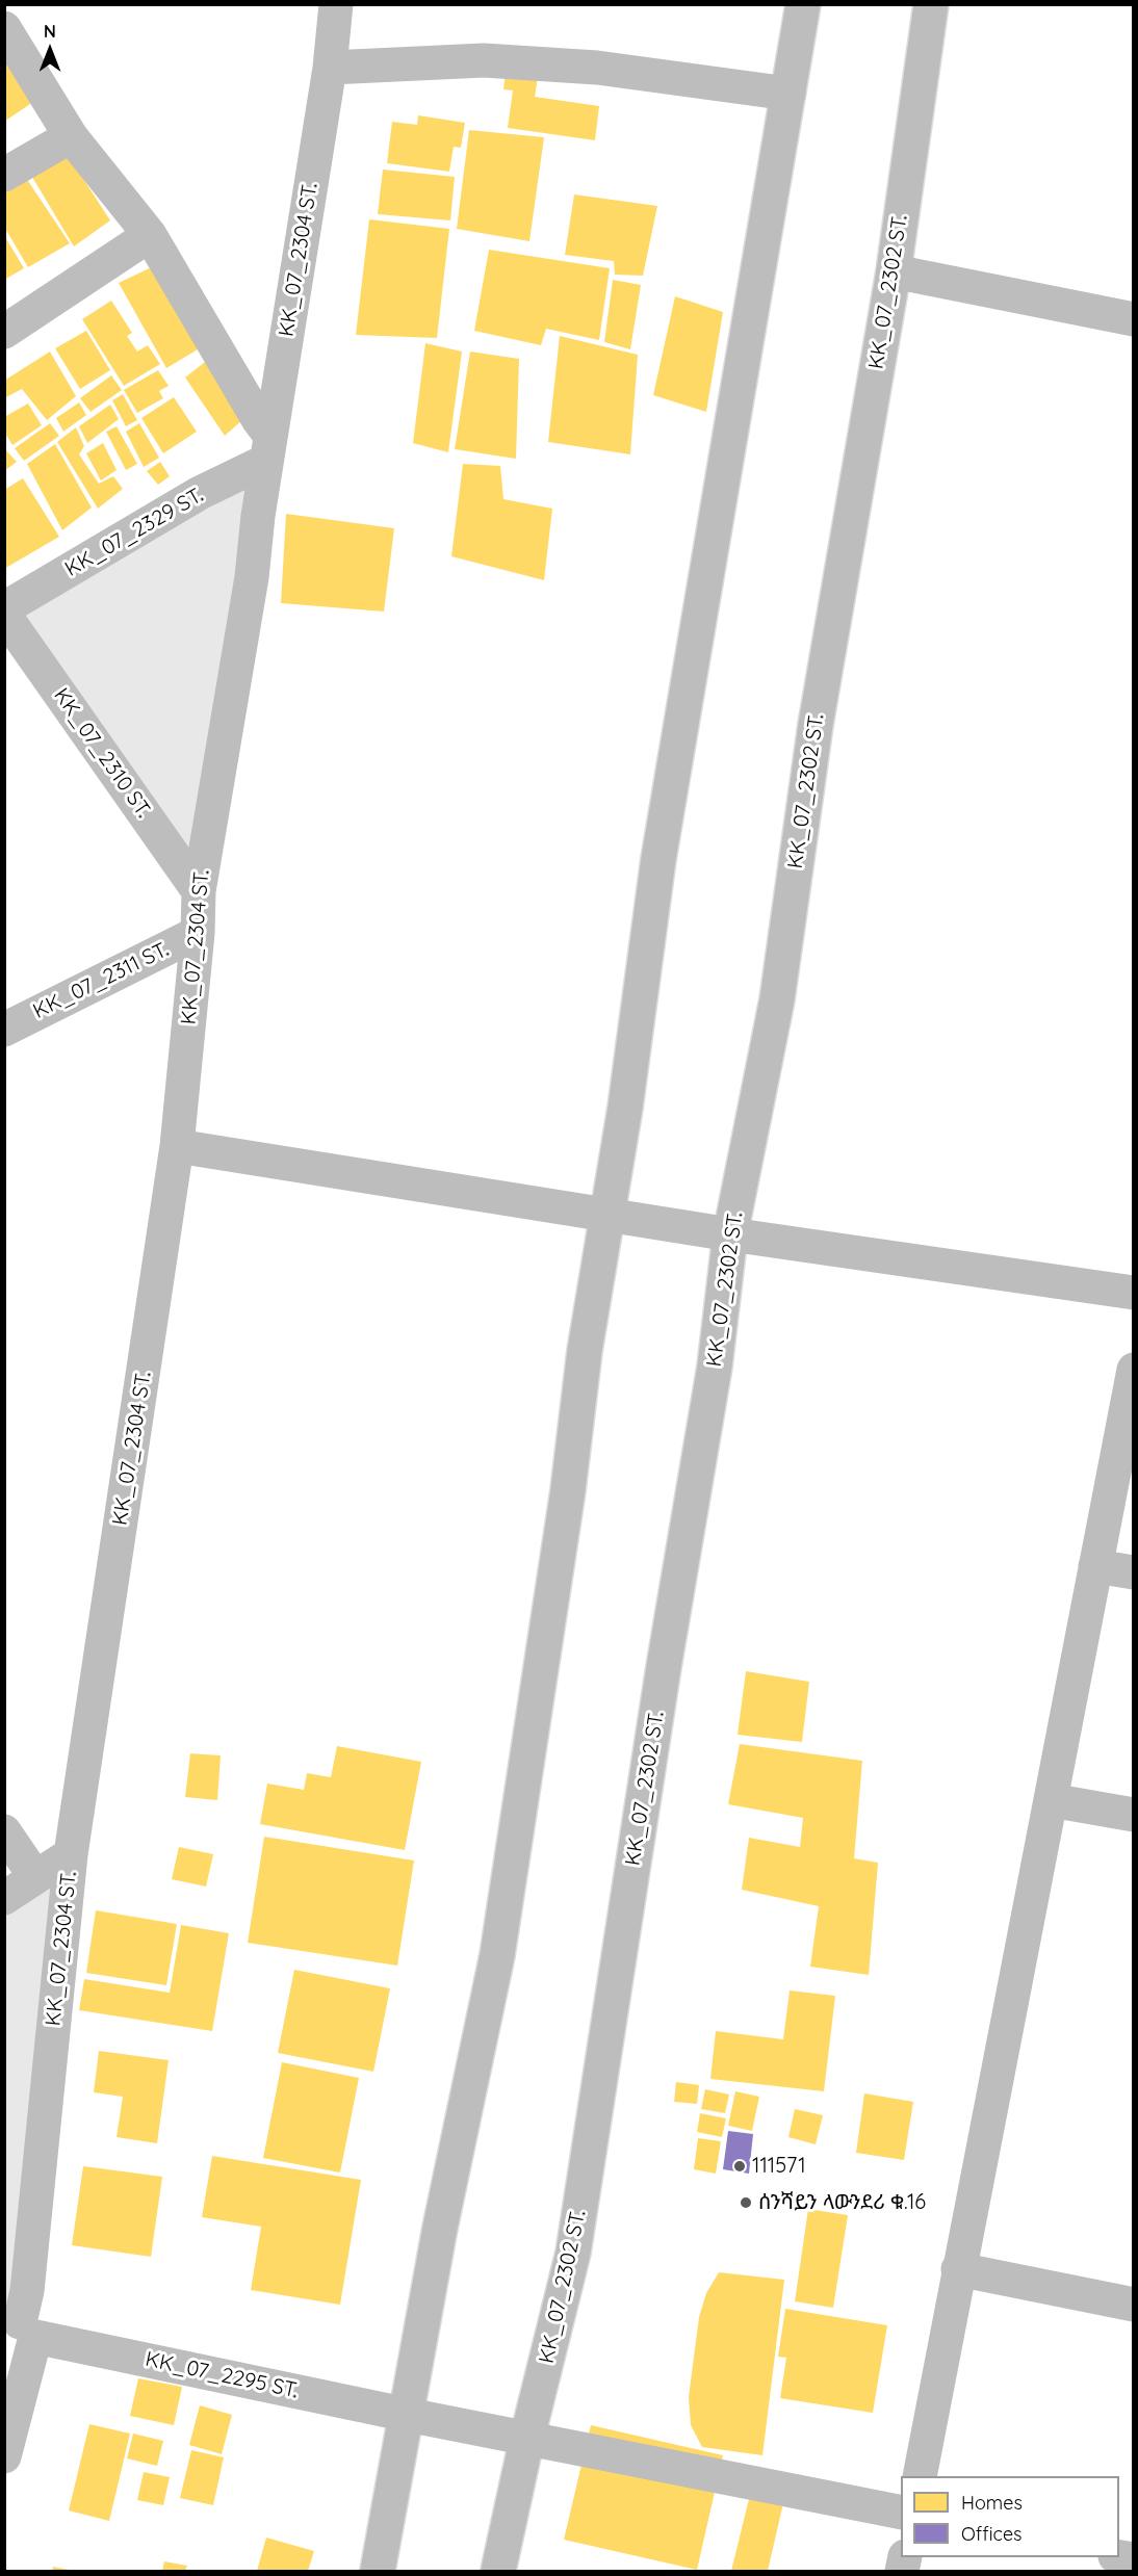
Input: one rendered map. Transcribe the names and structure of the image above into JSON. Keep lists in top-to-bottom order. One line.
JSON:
{"streets":{"street":["KK_07_2304 ST.","KK_07_2302 ST.","KK_07_2329 ST.","KK_07_2310 ST.","KK_07_2311 ST.","KK_07_2295 ST."]},"crossings":[["KK_07_2304 ST.","KK_07_2329 ST."],["KK_07_2304 ST.","KK_07_2310 ST."],["KK_07_2304 ST.","KK_07_2311 ST."],["KK_07_2304 ST.","KK_07_2295 ST."],["KK_07_2302 ST.","KK_07_2295 ST."]],"places":["111571","ሰንሻይን ላውንደሪ ቁ.16"],"legend":["Homes","Offices"],"north":"top"}
